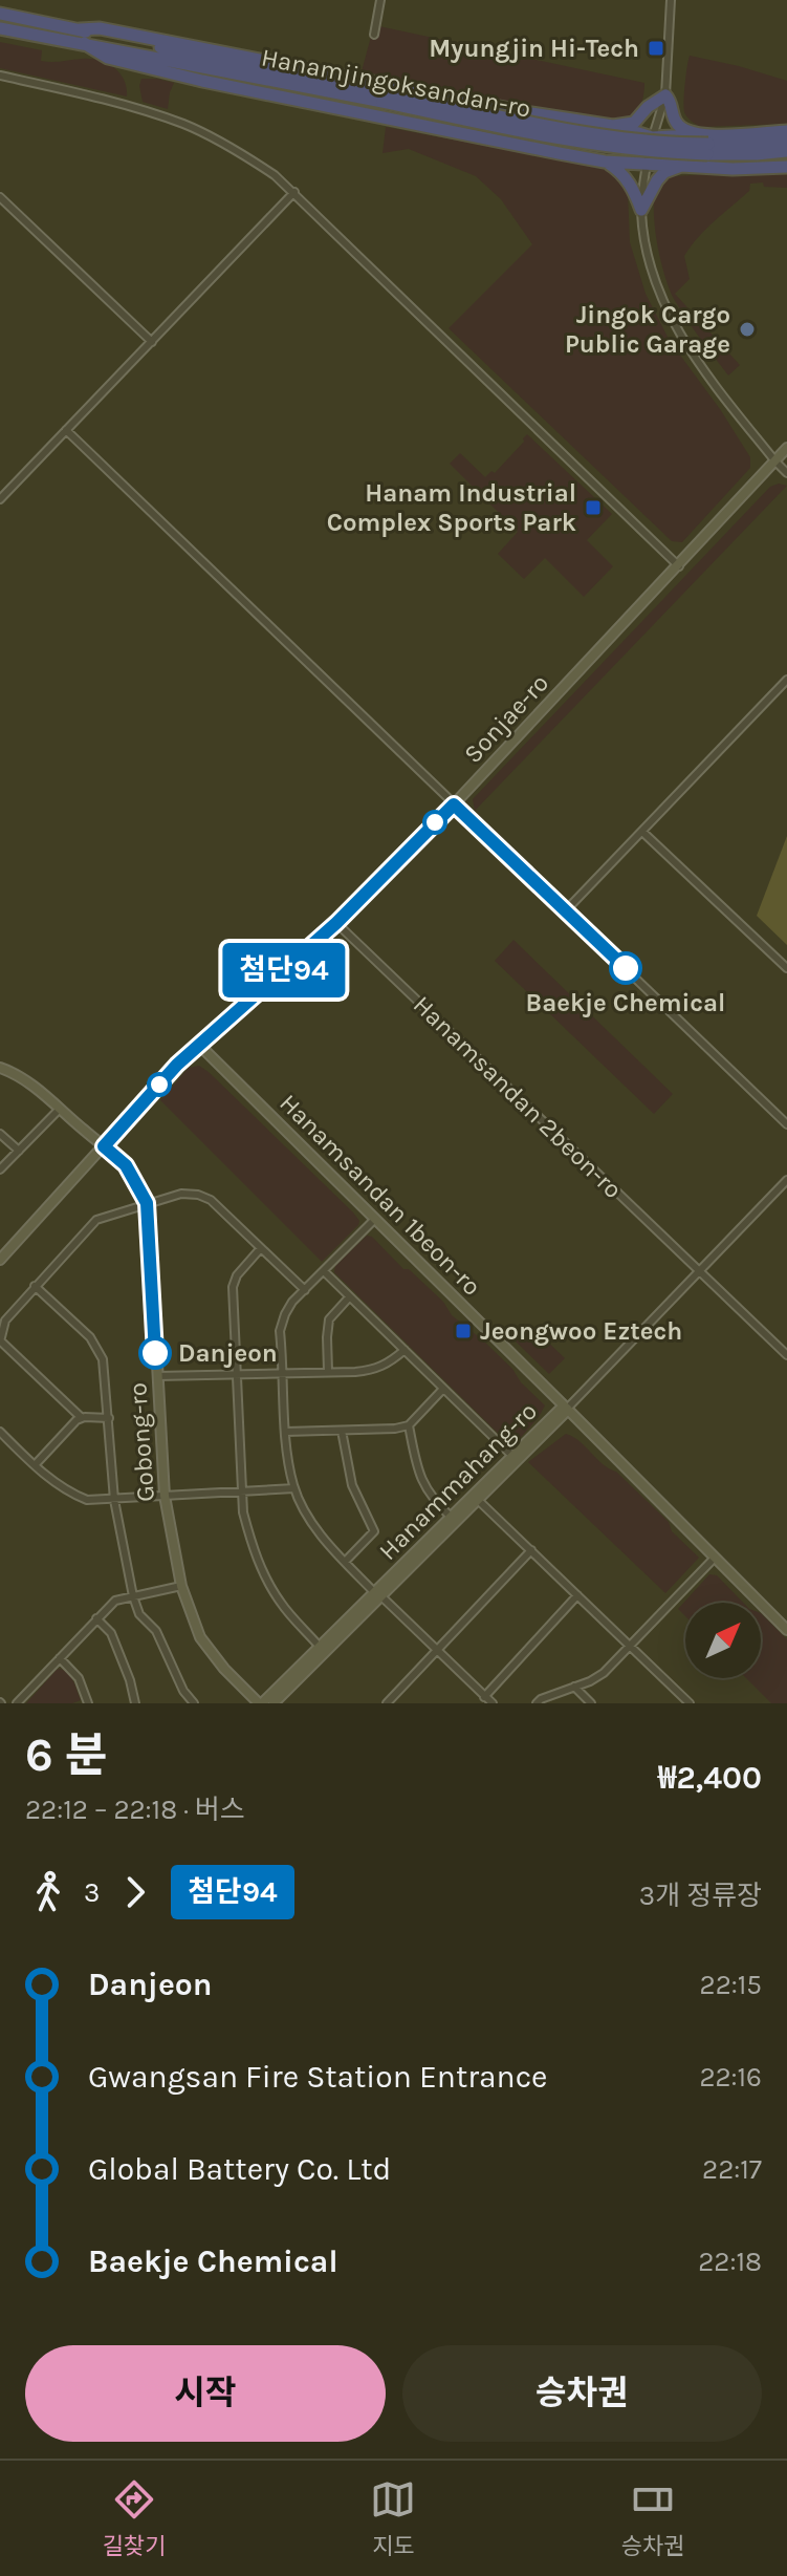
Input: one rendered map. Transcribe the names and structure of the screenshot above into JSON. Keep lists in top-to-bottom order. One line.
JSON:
{"streets":{"highway":["Hanamjingoksandan-ro"],"main road":["Sonjae-ro","Hanamsandan 1beon-ro","Gobong-ro","Hanammahang-ro"],"street":["Hanamsandan 2beon-ro"]},"crossings":[["Sonjae-ro","Hanamsandan 2beon-ro"],["Sonjae-ro","Hanamsandan 1beon-ro"],["Sonjae-ro","Gobong-ro"],["Hanamsandan 1beon-ro","Hanammahang-ro"],["Gobong-ro","Hanammahang-ro"]],"places":{"transit":["Myungjin Hi-Tech","Hanam Industrial Complex Sports Park","Jeongwoo Eztech"],"other":["Jingok Cargo Public Garage","Baekje Chemical","Danjeon"]},"lines":["bus line 첨단94"],"north":"top right","page":{"on_map":"첨단94","heading":["6 분","22:12 – 22:18 · 버스","₩2,400"],"legs":["3","첨단94","3개 정류장"],"list":[{"name":"Danjeon","value":"22:15"},{"name":"Gwangsan Fire Station Entrance","value":"22:16"},{"name":"Global Battery Co. Ltd","value":"22:17"},{"name":"Baekje Chemical","value":"22:18"}],"buttons":["시작","승차권"],"tabs":["길찾기","지도","승차권"]}}
